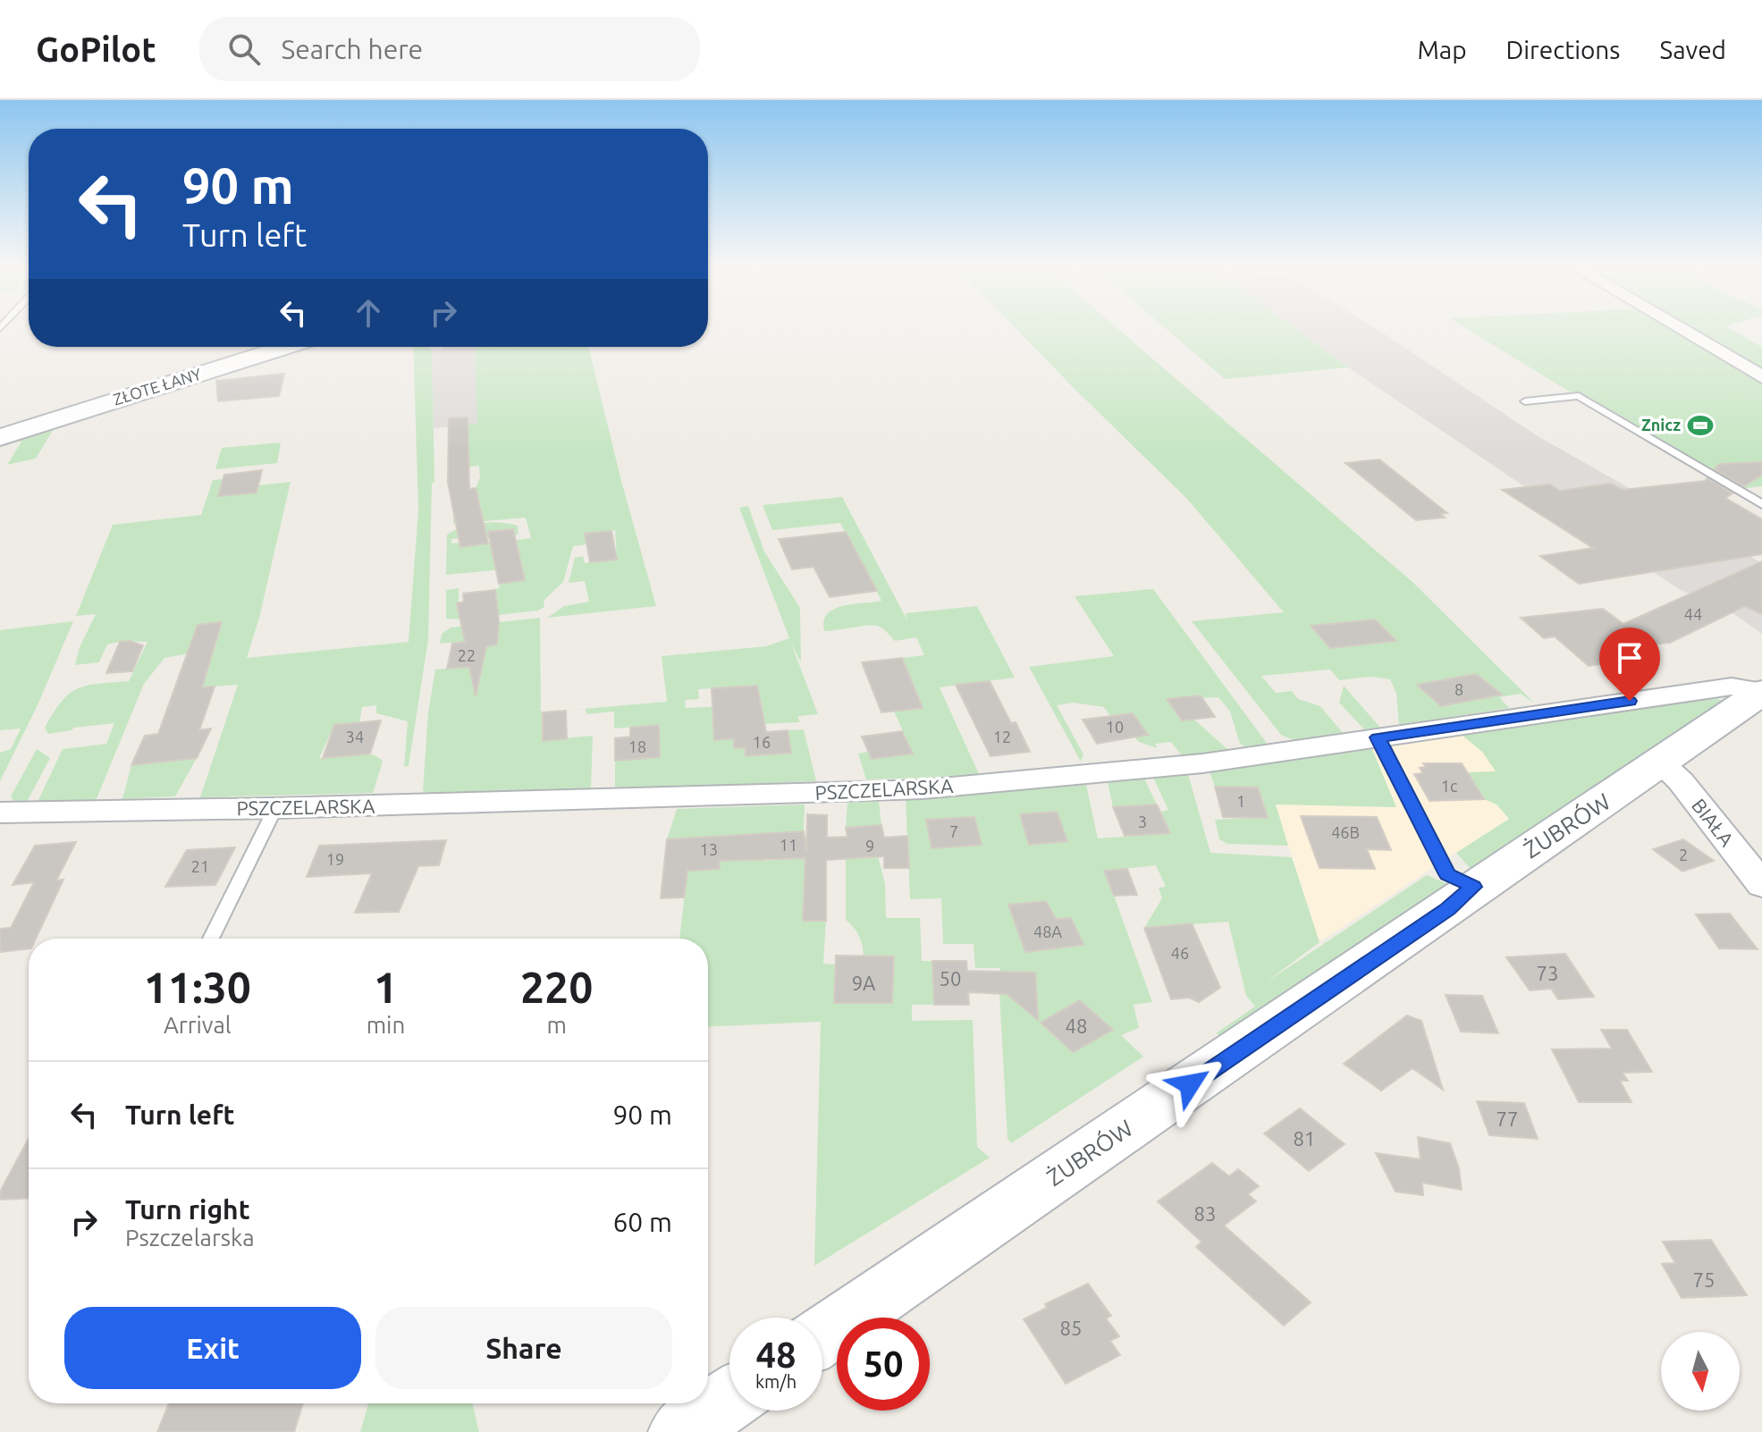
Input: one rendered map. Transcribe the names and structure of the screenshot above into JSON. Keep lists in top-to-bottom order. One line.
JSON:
{"streets":{"main road":["ZŁOTE ŁANY","ŻUBRÓW"],"street":["PSZCZELARSKA","BIAŁA"]},"crossings":[["PSZCZELARSKA","ŻUBRÓW"],["BIAŁA","ŻUBRÓW"]],"places":{"sports":["Znicz"]},"house_numbers":["44","22","8","10","34","12","16","18","1c","1","3","7","46B","11","9","13","2","19","21","48A","46","73","50","9A","48","77","81","83","75","85"],"north":"bottom","page":{"header":"GoPilot","search":"Search here","nav":["Map","Directions","Saved"],"turn":["90 m","Turn left"],"eta":["11:30","Arrival","1","min","220","m"],"list":[{"name":"Turn left","value":"90 m"},{"name":"Turn right","note":"Pszczelarska","value":"60 m"}],"buttons":["Exit","Share"],"speed":"48 km/h","limit":"50"}}
